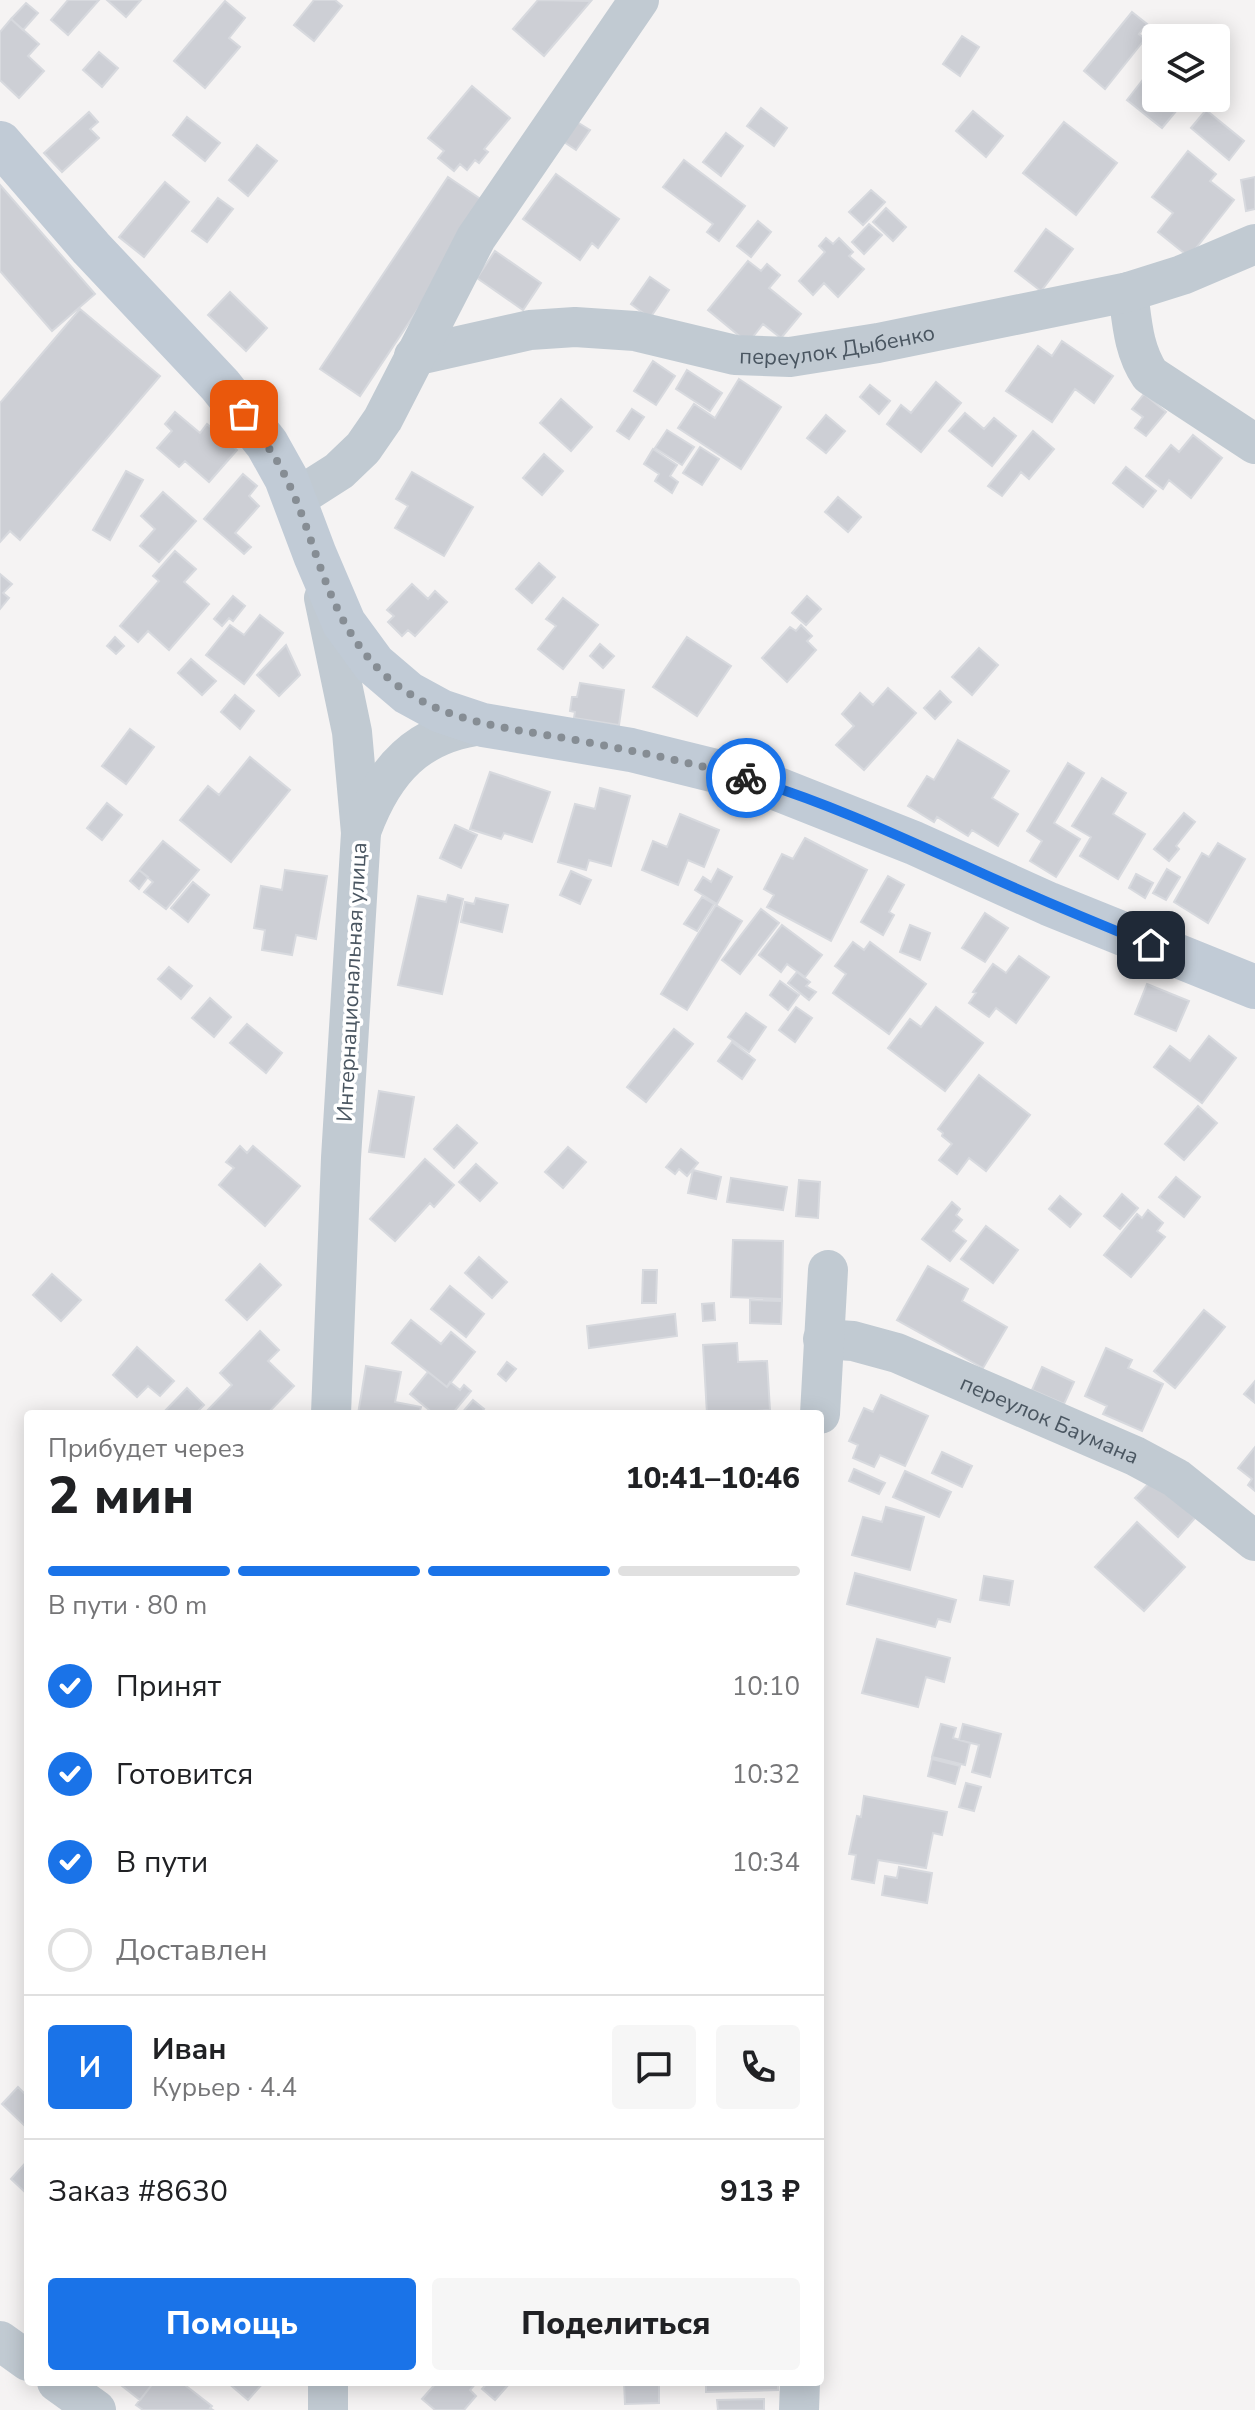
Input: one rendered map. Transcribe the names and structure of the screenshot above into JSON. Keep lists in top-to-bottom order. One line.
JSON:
{"streets":{"street":["переулок Дыбенко","Интернациональная улица","переулок Баумана"]},"page":{"heading":["2 мин","Прибудет через","10:41–10:46"],"panel":["Иван","Курьер · 4.4","Заказ #8630","913 ₽"],"bar":"В пути · 80 m","list":[["Принят","10:10"],["Готовится","10:32"],["В пути","10:34"],"Доставлен"],"round":"И","buttons":["Помощь","Поделиться"]}}
